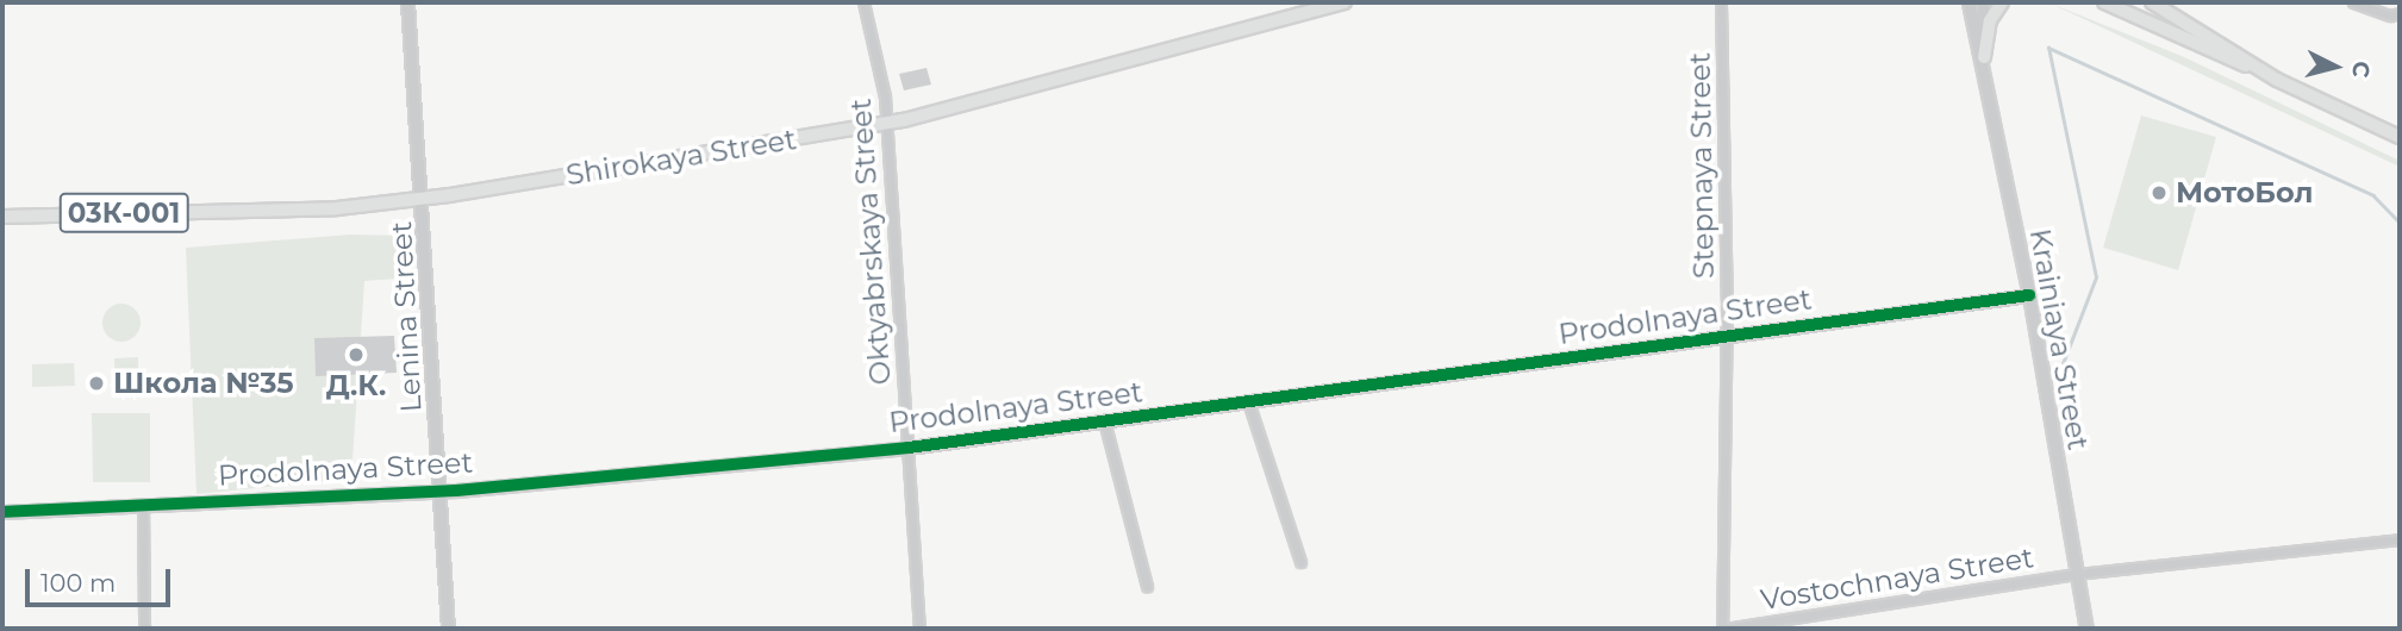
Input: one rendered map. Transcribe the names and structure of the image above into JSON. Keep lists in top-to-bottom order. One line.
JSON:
{"streets":{"main road":["Shirokaya Street","03К-001"],"street":["Stepnaya Street","Oktyabrskaya Street","Lenina Street","Prodolnaya Street","Krainiaya Street","Vostochnaya Street"]},"crossings":[["Shirokaya Street","Oktyabrskaya Street"],["Shirokaya Street","Lenina Street"],["Stepnaya Street","Prodolnaya Street"],["Stepnaya Street","Vostochnaya Street"],["Oktyabrskaya Street","Prodolnaya Street"],["Lenina Street","Prodolnaya Street"],["Prodolnaya Street","Krainiaya Street"],["Krainiaya Street","Vostochnaya Street"]],"places":["МотоБол","Д.К.","Школа №35"],"scale_bar":"100 m","north":"right"}
